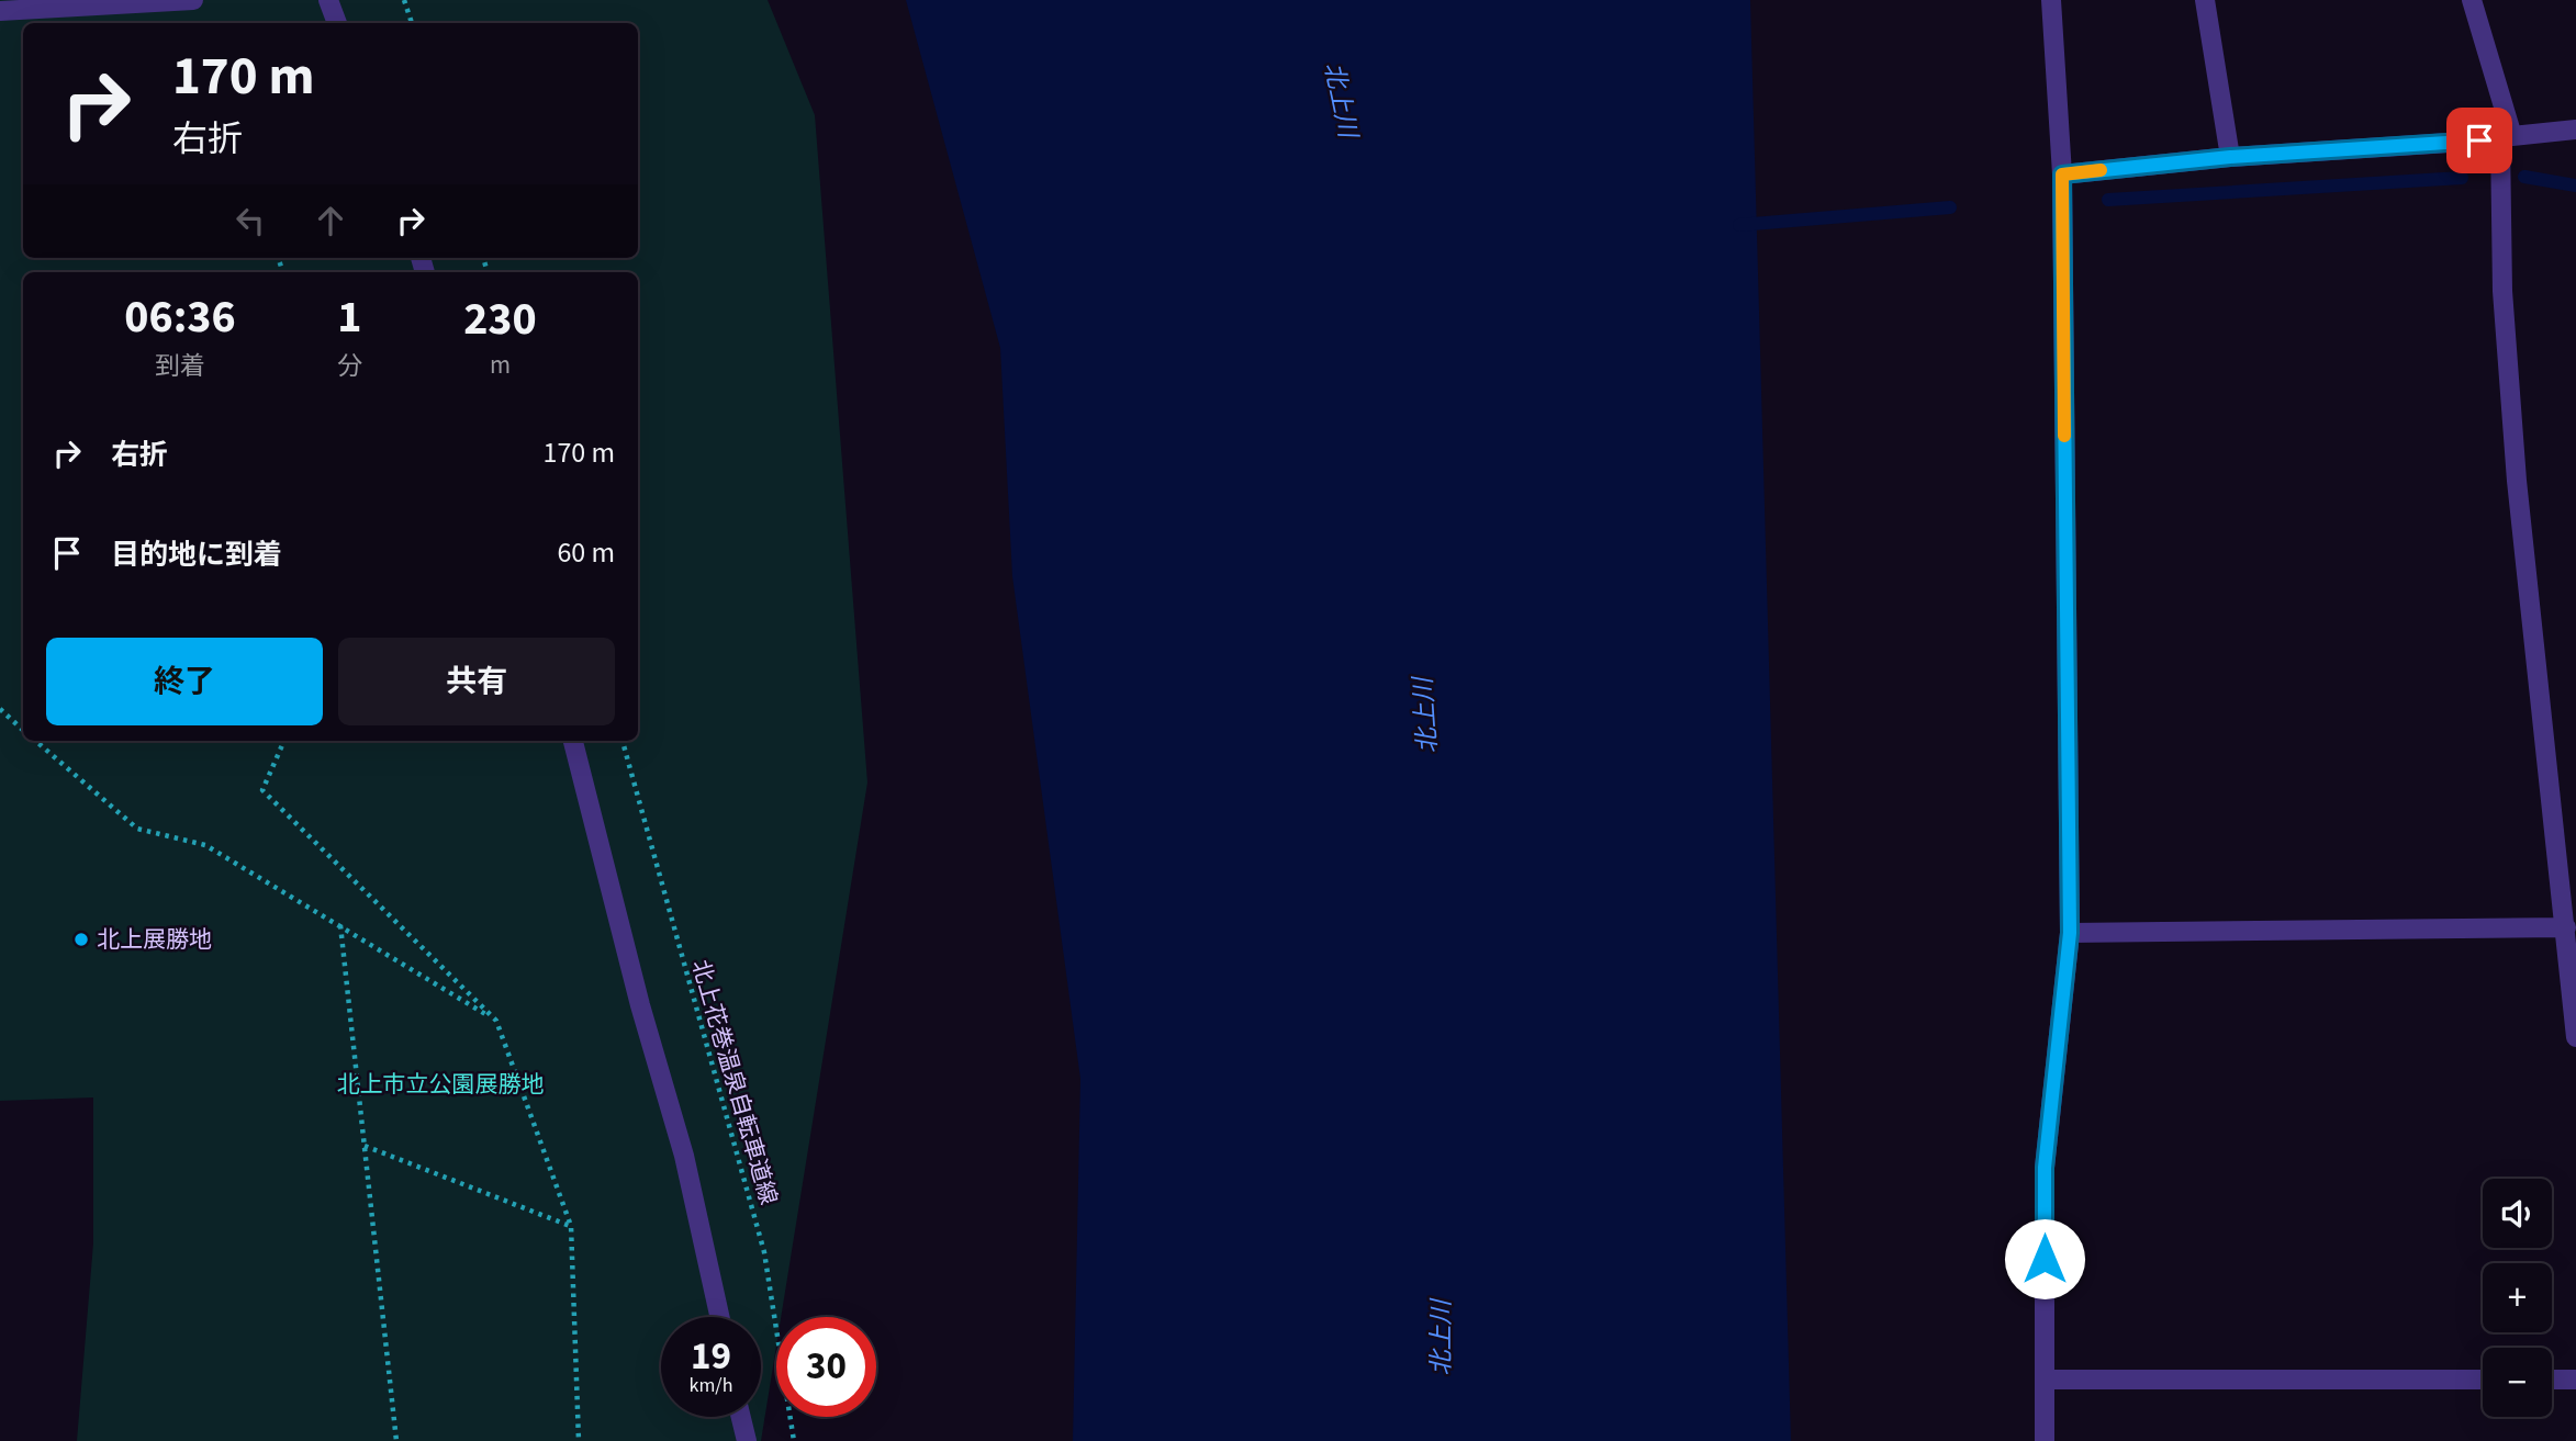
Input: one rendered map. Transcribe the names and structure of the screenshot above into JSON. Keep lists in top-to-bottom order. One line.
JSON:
{"streets":{"path":["北上花巻温泉自転車道線"]},"water":["北上川"],"parks":["北上市立公園展勝地"],"places":["北上展勝地"],"page":{"turn":["170 m","右折"],"eta":["06:36","到着","1","分","230","m"],"list":[{"name":"右折","value":"170 m"},{"name":"目的地に到着","value":"60 m"}],"buttons":["終了","共有"],"map_buttons":["+","−"],"speed":"19 km/h","limit":"30"}}
